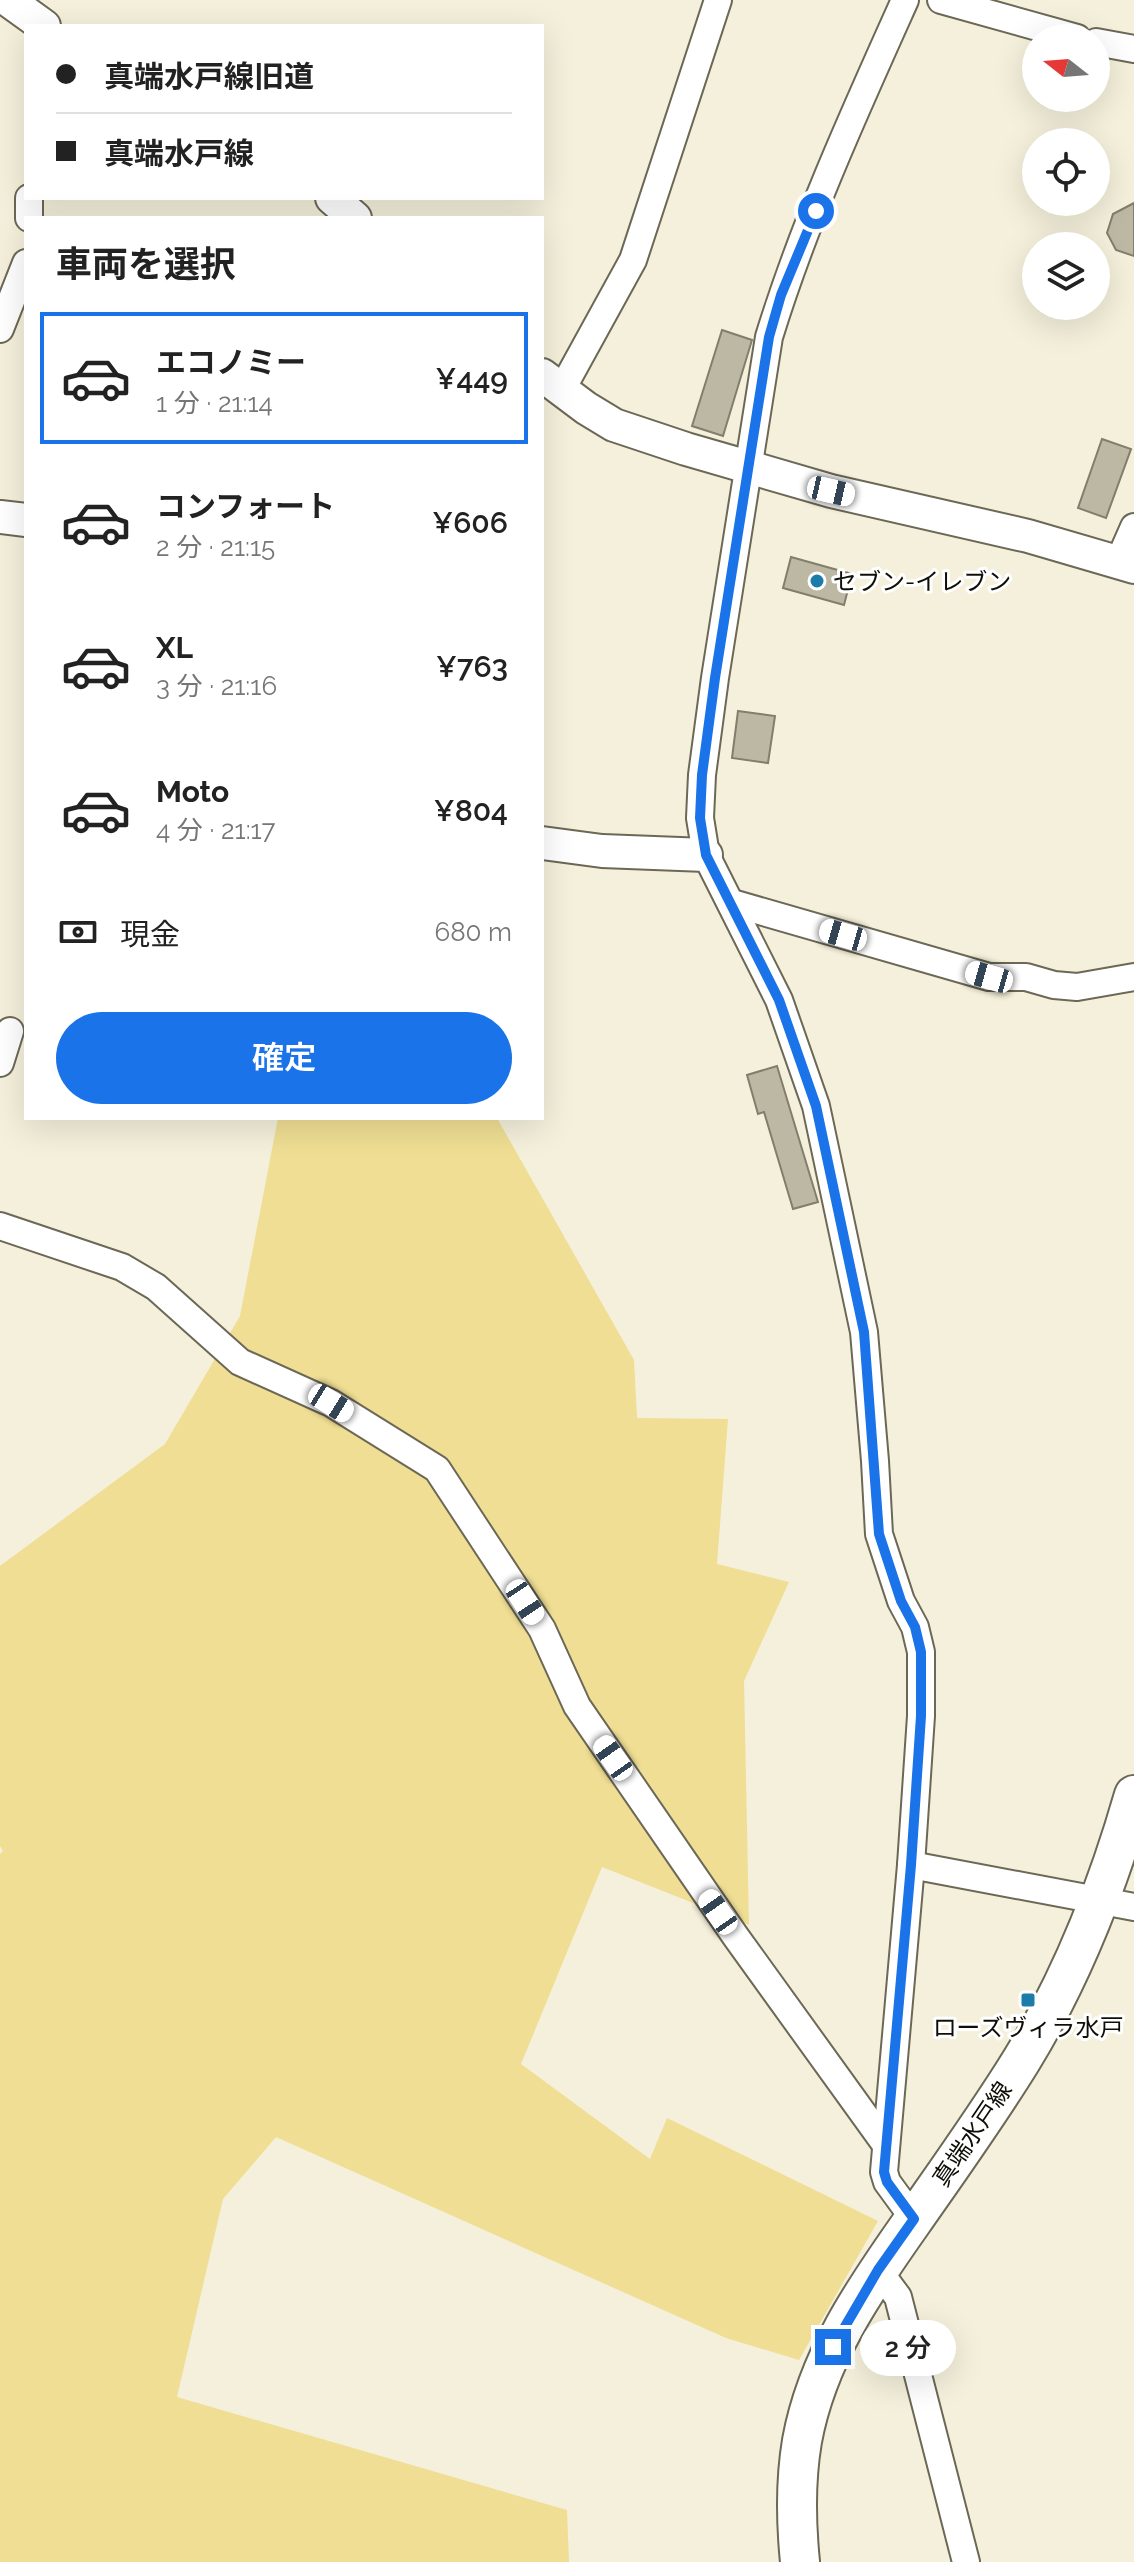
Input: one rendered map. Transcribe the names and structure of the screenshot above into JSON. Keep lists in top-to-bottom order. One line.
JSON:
{"streets":{"main road":["真端水戸線"]},"places":{"other":["セブン-イレブン"],"transit":["ローズヴィラ水戸"]},"north":"left","page":{"banner":["真端水戸線旧道","真端水戸線"],"heading":"車両を選択","list":[{"name":"エコノミー","note":"1 分 · 21:14","value":"¥449"},{"name":"コンフォート","note":"2 分 · 21:15","value":"¥606"},{"name":"XL","note":"3 分 · 21:16","value":"¥763"},{"name":"Moto","note":"4 分 · 21:17","value":"¥804"}],"pay":["現金","680 m"],"buttons":"確定","bubble":"2 分"}}
